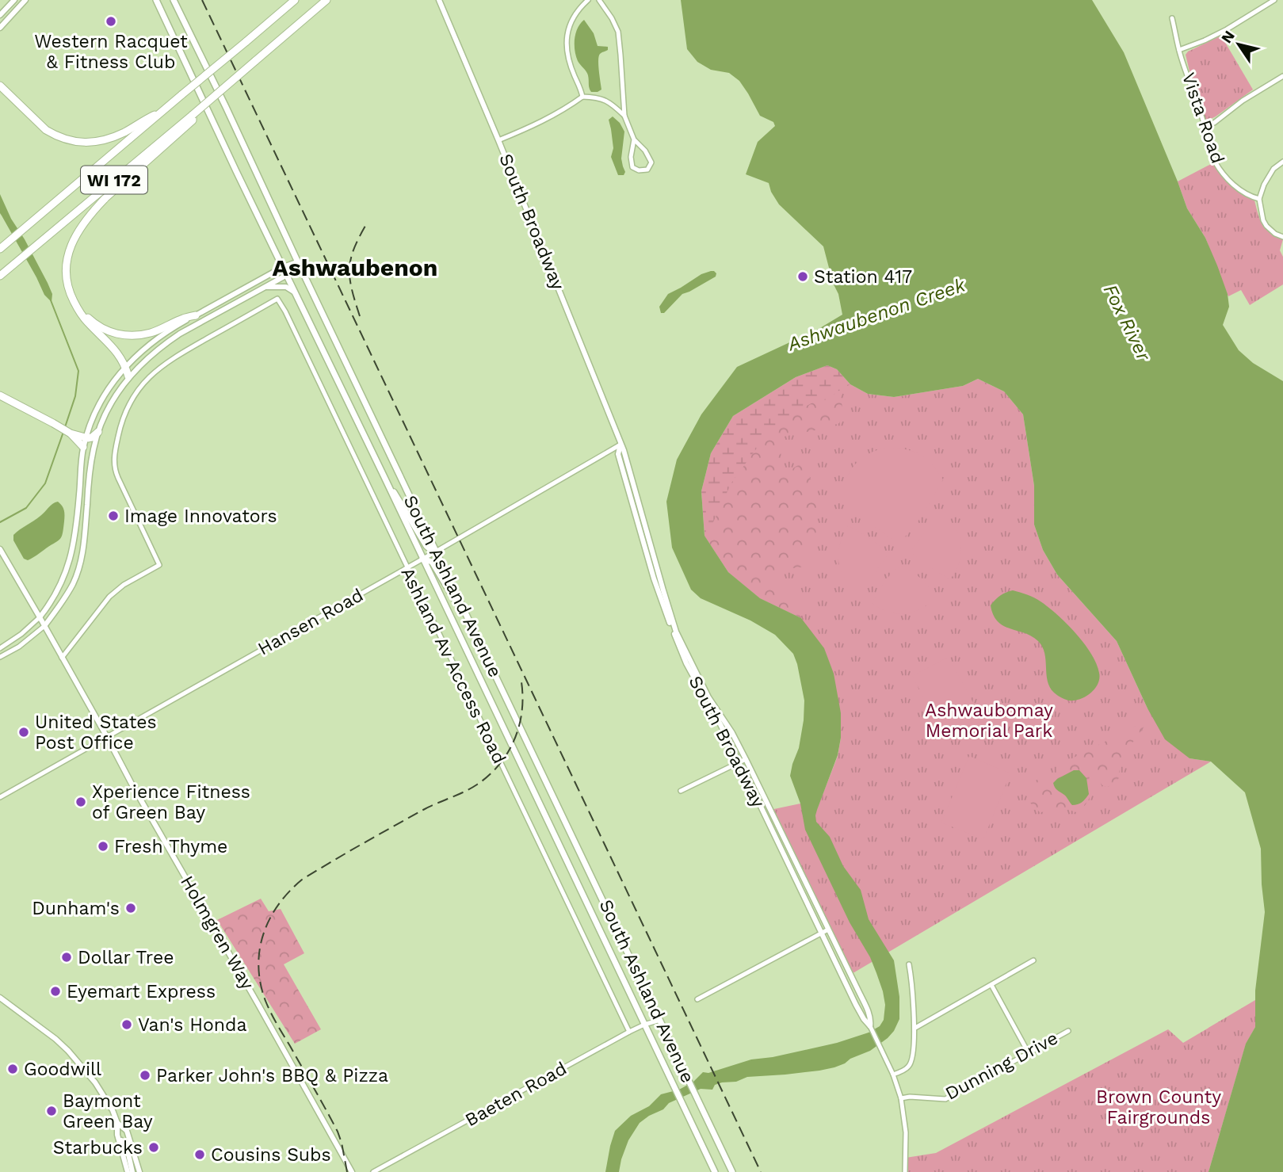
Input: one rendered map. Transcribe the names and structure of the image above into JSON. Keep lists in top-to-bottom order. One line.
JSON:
{"streets":{"highway":["WI 172"],"main road":["South Ashland Avenue"],"street":["Vista Road","South Broadway","Hansen Road","Ashland Av Access Road","Holmgren Way","Dunning Drive","Baeten Road"]},"crossings":[["South Broadway","Hansen Road"],["South Broadway","Dunning Drive"],["South Ashland Avenue","Hansen Road"],["South Ashland Avenue","Baeten Road"],["Hansen Road","Ashland Av Access Road"],["Hansen Road","Holmgren Way"],["Ashland Av Access Road","Holmgren Way"],["Ashland Av Access Road","Baeten Road"]],"districts":["Ashwaubenon"],"water":["Ashwaubenon Creek","Fox River"],"parks":["Ashwaubomay Memorial Park","Brown County Fairgrounds"],"places":["Western Racquet & Fitness Club","Station 417","Image Innovators","United States Post Office","Xperience Fitness of Green Bay","Fresh Thyme","Dunham's","Dollar Tree","Eyemart Express","Van's Honda","Goodwill","Parker John's BBQ & Pizza","Baymont Green Bay","Starbucks","Cousins Subs"],"north":"top left"}
